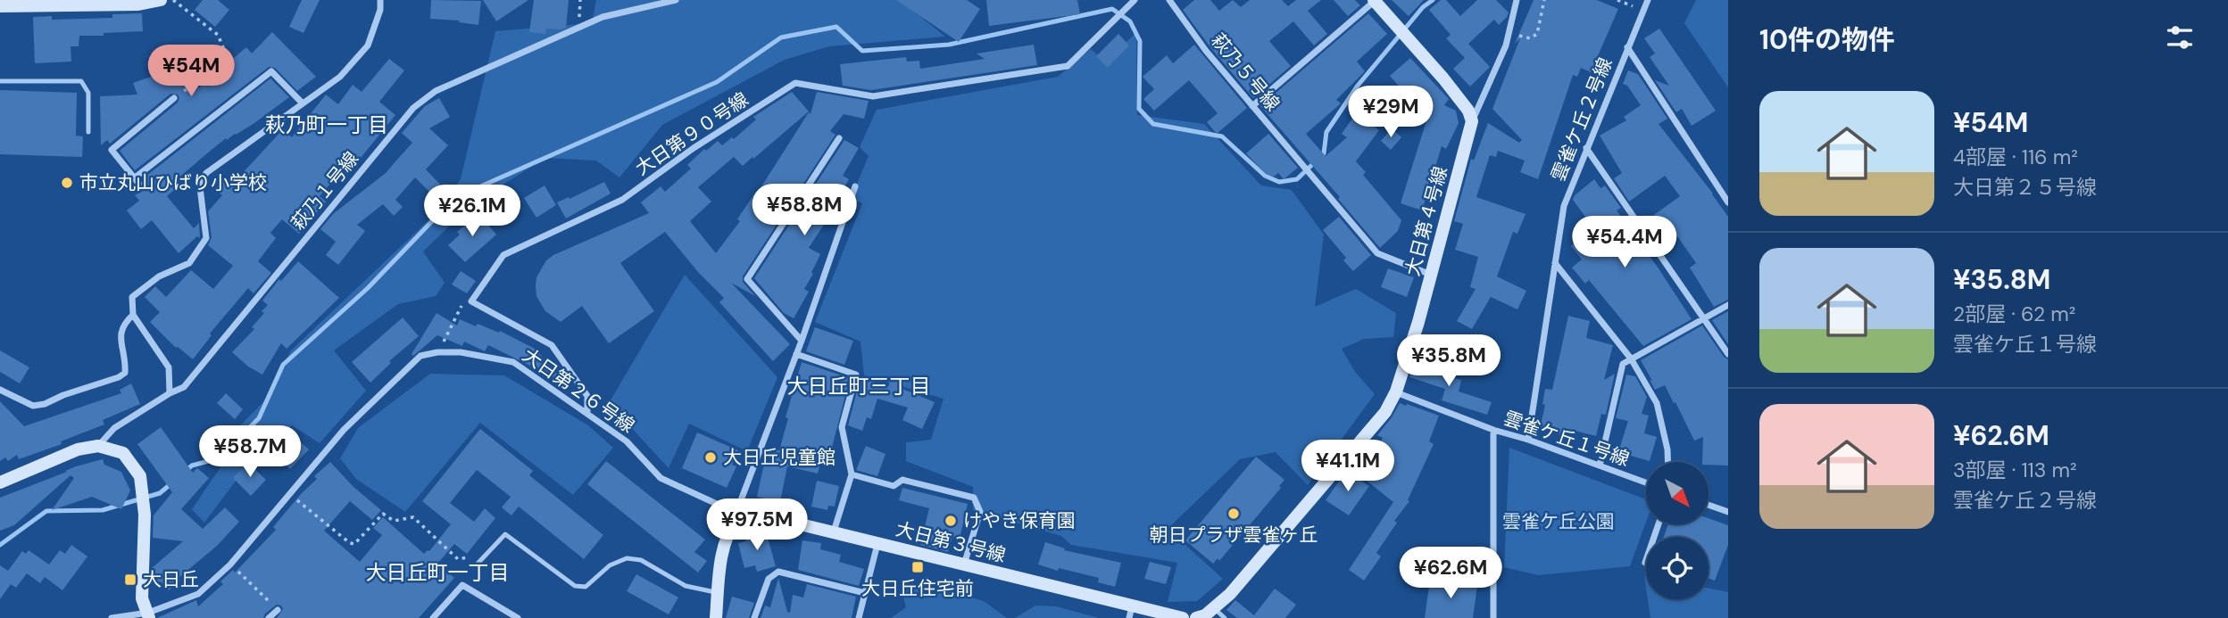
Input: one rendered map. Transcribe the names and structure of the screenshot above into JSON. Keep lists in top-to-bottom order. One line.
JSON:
{"streets":{"street":["萩乃５号線","雲雀ケ丘２号線","大日第９０号線","萩乃１号線","大日第４号線","大日第２６号線","雲雀ケ丘１号線","大日第３号線"]},"crossings":[["萩乃５号線","大日第４号線"],["雲雀ケ丘２号線","雲雀ケ丘１号線"],["大日第４号線","雲雀ケ丘１号線"],["大日第２６号線","大日第３号線"]],"districts":["萩乃町一丁目","大日丘町三丁目","大日丘町一丁目"],"parks":["雲雀ケ丘公園"],"places":{"other":["市立丸山ひばり小学校","大日丘児童館","朝日プラザ雲雀ヶ丘","けやき保育園"],"transit":["大日丘住宅前","大日丘"]},"north":"bottom right","page":{"heading":"10件の物件","price":["¥54M","¥29M","¥58.8M","¥26.1M","¥54.4M","¥35.8M","¥58.7M","¥41.1M","¥97.5M","¥62.6M"],"list":[{"name":"¥54M","note":"4部屋 · 116 m² · 大日第２５号線"},{"name":"¥35.8M","note":"2部屋 · 62 m² · 雲雀ケ丘１号線"},{"name":"¥62.6M","note":"3部屋 · 113 m² · 雲雀ケ丘２号線"}]}}
